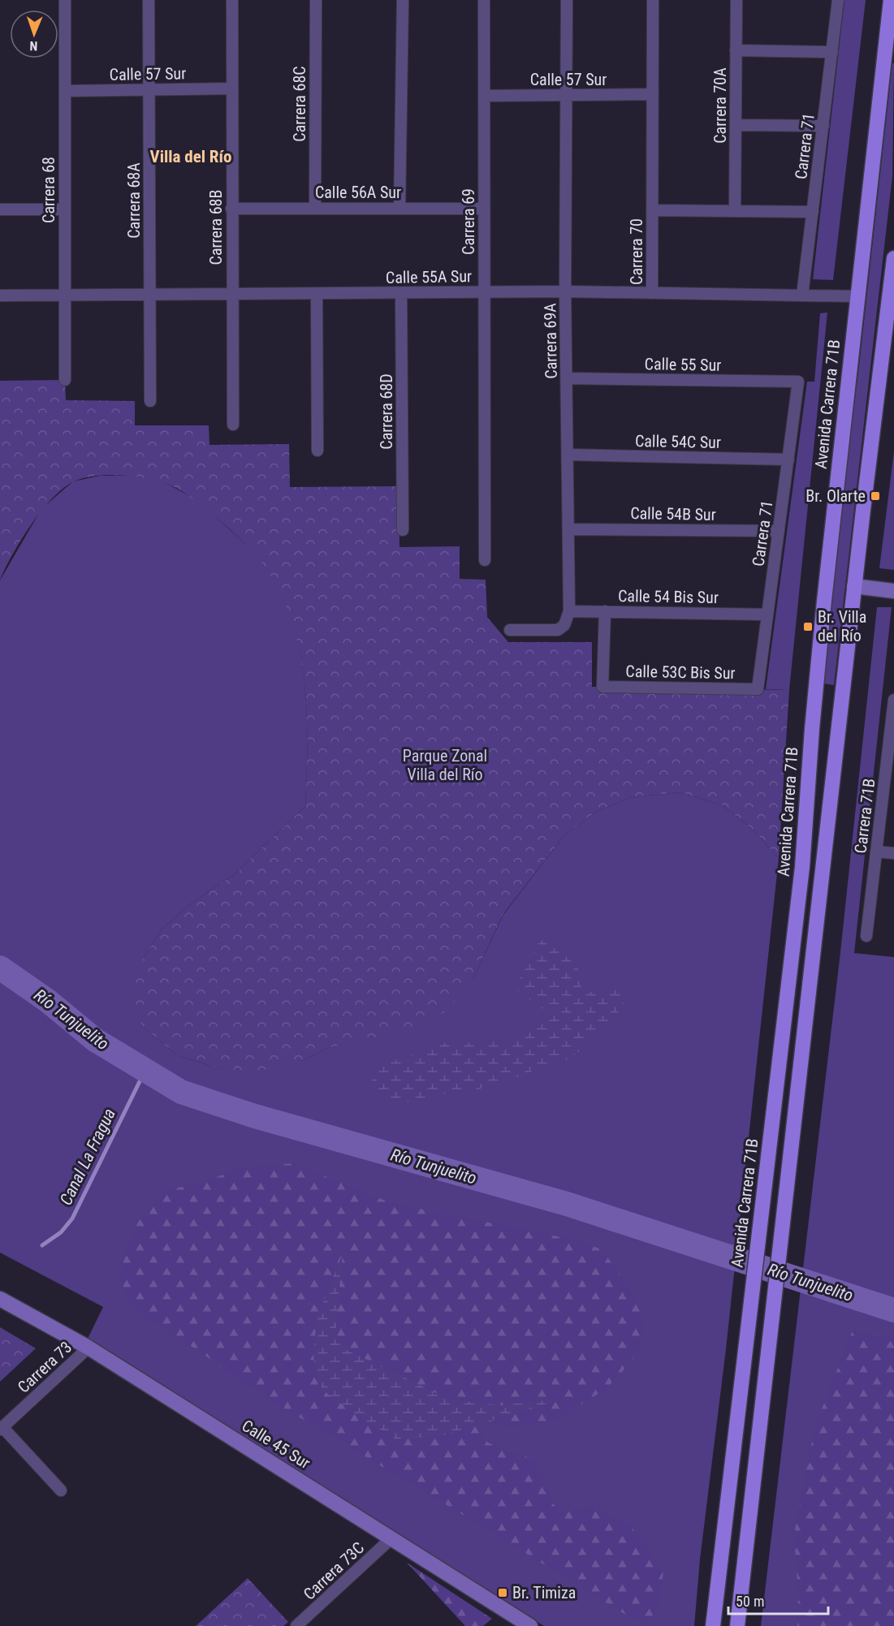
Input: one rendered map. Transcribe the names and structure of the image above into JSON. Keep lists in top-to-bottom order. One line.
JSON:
{"streets":{"main road":["Avenida Carrera 71B"],"street":["Calle 57 Sur","Carrera 68C","Carrera 70A","Carrera 71","Carrera 68","Calle 56A Sur","Carrera 68A","Carrera 69","Carrera 68B","Carrera 70","Calle 55A Sur","Carrera 69A","Calle 55 Sur","Carrera 68D","Calle 54C Sur","Calle 54B Sur","Calle 54 Bis Sur","Calle 53C Bis Sur","Carrera 71B","Carrera 73","Calle 45 Sur","Carrera 73C"]},"crossings":[["Calle 57 Sur","Carrera 68"],["Calle 57 Sur","Carrera 68A"],["Calle 57 Sur","Carrera 69"],["Calle 57 Sur","Carrera 68B"],["Calle 57 Sur","Carrera 69A"],["Carrera 68C","Calle 56A Sur"],["Carrera 71","Calle 55A Sur"],["Carrera 71","Calle 55 Sur"],["Carrera 71","Calle 54C Sur"],["Carrera 71","Calle 54B Sur"],["Carrera 71","Calle 54 Bis Sur"],["Carrera 71","Calle 53C Bis Sur"],["Carrera 68","Calle 55A Sur"],["Calle 56A Sur","Carrera 69"],["Calle 56A Sur","Carrera 68B"],["Carrera 68A","Calle 55A Sur"],["Carrera 69","Calle 55A Sur"],["Carrera 68B","Calle 55A Sur"],["Carrera 70","Calle 55A Sur"],["Calle 55A Sur","Carrera 69A"],["Calle 55A Sur","Avenida Carrera 71B"],["Calle 55A Sur","Carrera 68D"],["Carrera 69A","Calle 55 Sur"],["Carrera 69A","Calle 54C Sur"],["Carrera 69A","Calle 54B Sur"],["Carrera 69A","Calle 54 Bis Sur"],["Calle 54 Bis Sur","Calle 53C Bis Sur"],["Carrera 73","Calle 45 Sur"],["Calle 45 Sur","Carrera 73C"]],"districts":["Villa del Río"],"water":["Río Tunjuelito","Canal La Fragua"],"parks":["Parque Zonal Villa del Río"],"places":{"transit":["Br. Olarte","Br. Villa del Río","Br. Timiza"]},"scale_bar":"50 m","north":"bottom"}
